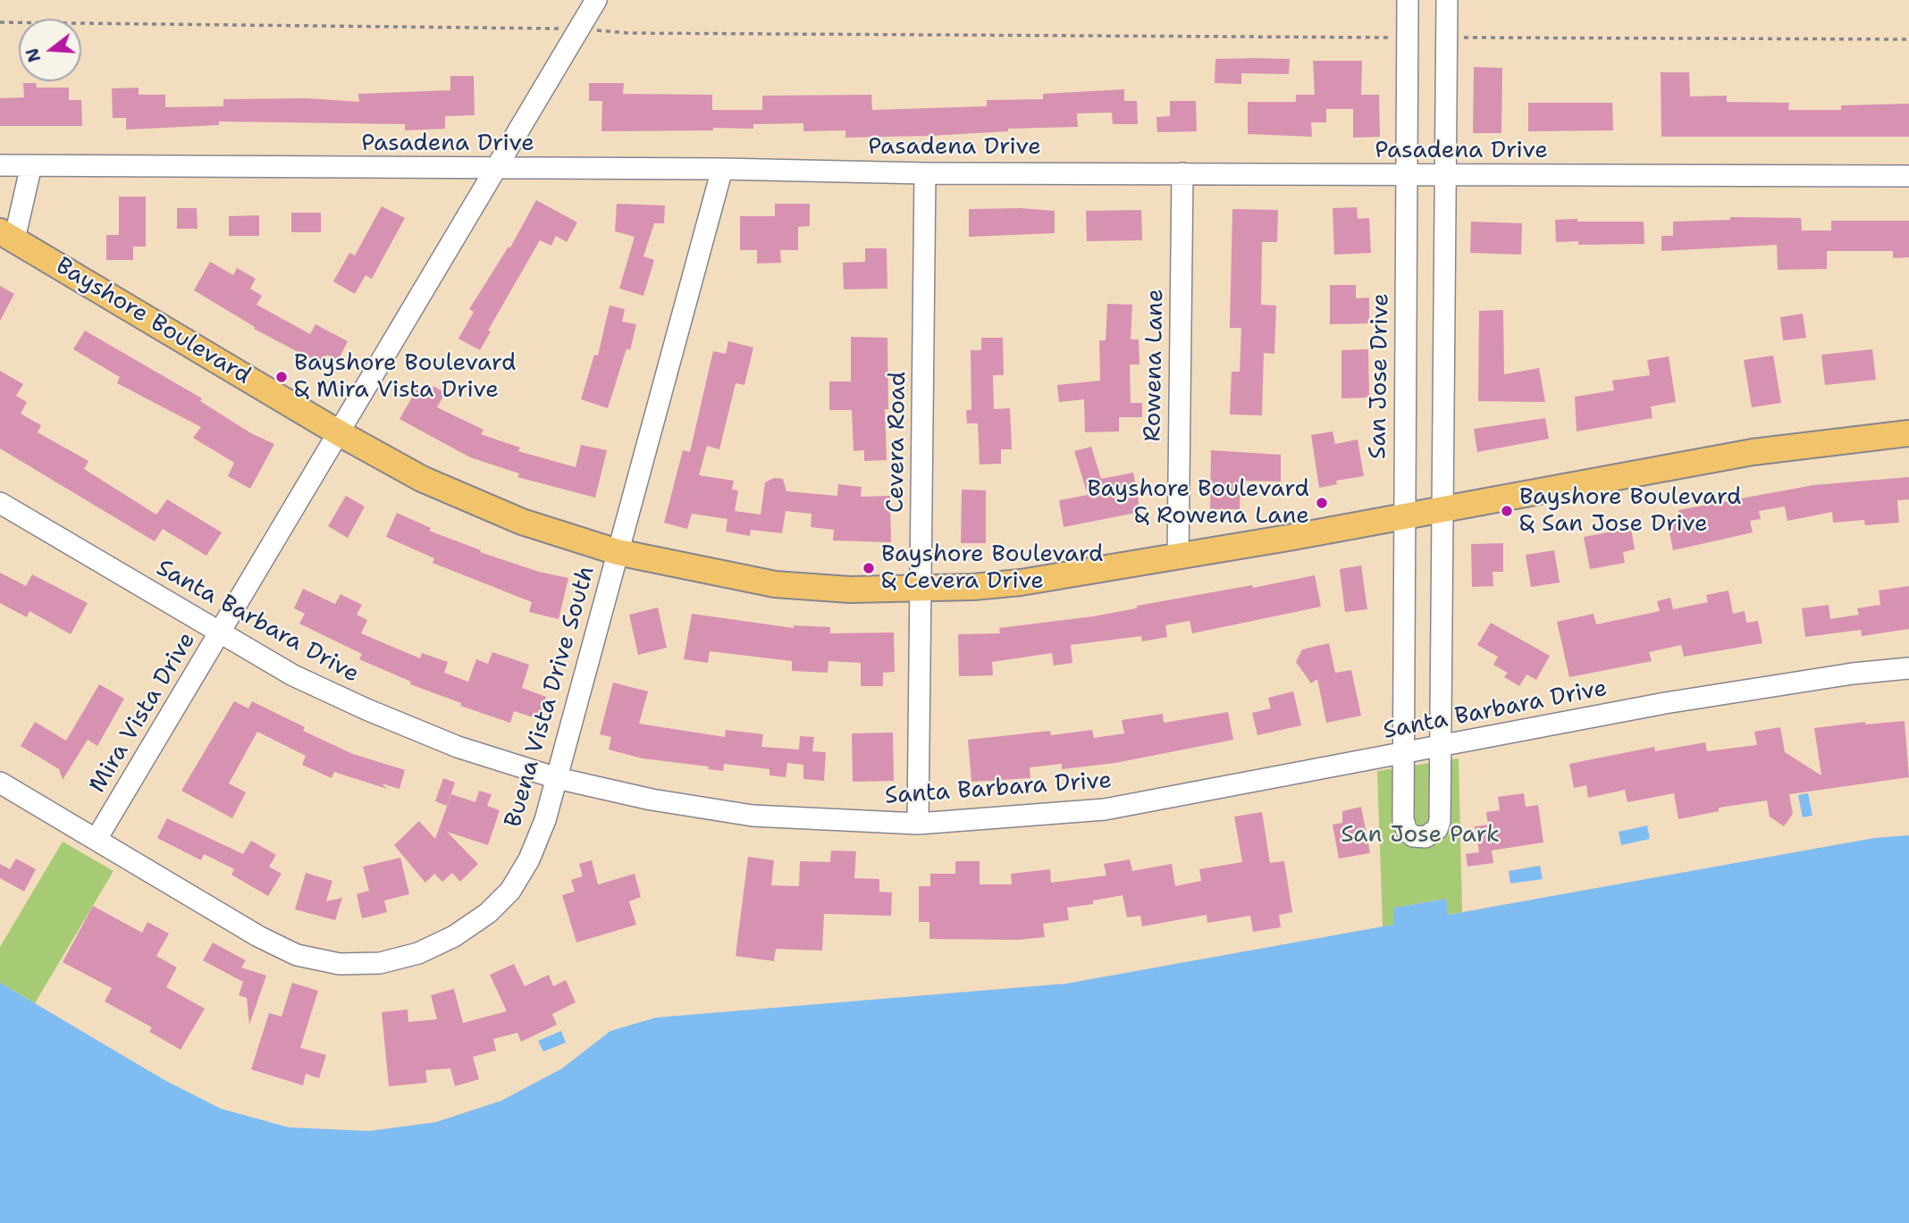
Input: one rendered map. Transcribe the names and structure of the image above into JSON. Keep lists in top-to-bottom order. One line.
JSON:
{"streets":{"main road":["Bayshore Boulevard"],"street":["Pasadena Drive","Rowena Lane","San Jose Drive","Cevera Road","Santa Barbara Drive","Buena Vista Drive South","Mira Vista Drive"]},"crossings":[["Pasadena Drive","Rowena Lane"],["Pasadena Drive","San Jose Drive"],["Pasadena Drive","Cevera Road"],["Pasadena Drive","Buena Vista Drive South"],["Pasadena Drive","Mira Vista Drive"],["Bayshore Boulevard","Rowena Lane"],["Bayshore Boulevard","San Jose Drive"],["Bayshore Boulevard","Cevera Road"],["Bayshore Boulevard","Buena Vista Drive South"],["Bayshore Boulevard","Mira Vista Drive"],["San Jose Drive","Santa Barbara Drive"],["Cevera Road","Santa Barbara Drive"],["Santa Barbara Drive","Buena Vista Drive South"],["Santa Barbara Drive","Mira Vista Drive"],["Buena Vista Drive South","Mira Vista Drive"]],"parks":["San Jose Park"],"places":["Bayshore Boulevard & Mira Vista Drive","Bayshore Boulevard & Rowena Lane","Bayshore Boulevard & San Jose Drive","Bayshore Boulevard & Cevera Drive"],"north":"left"}
